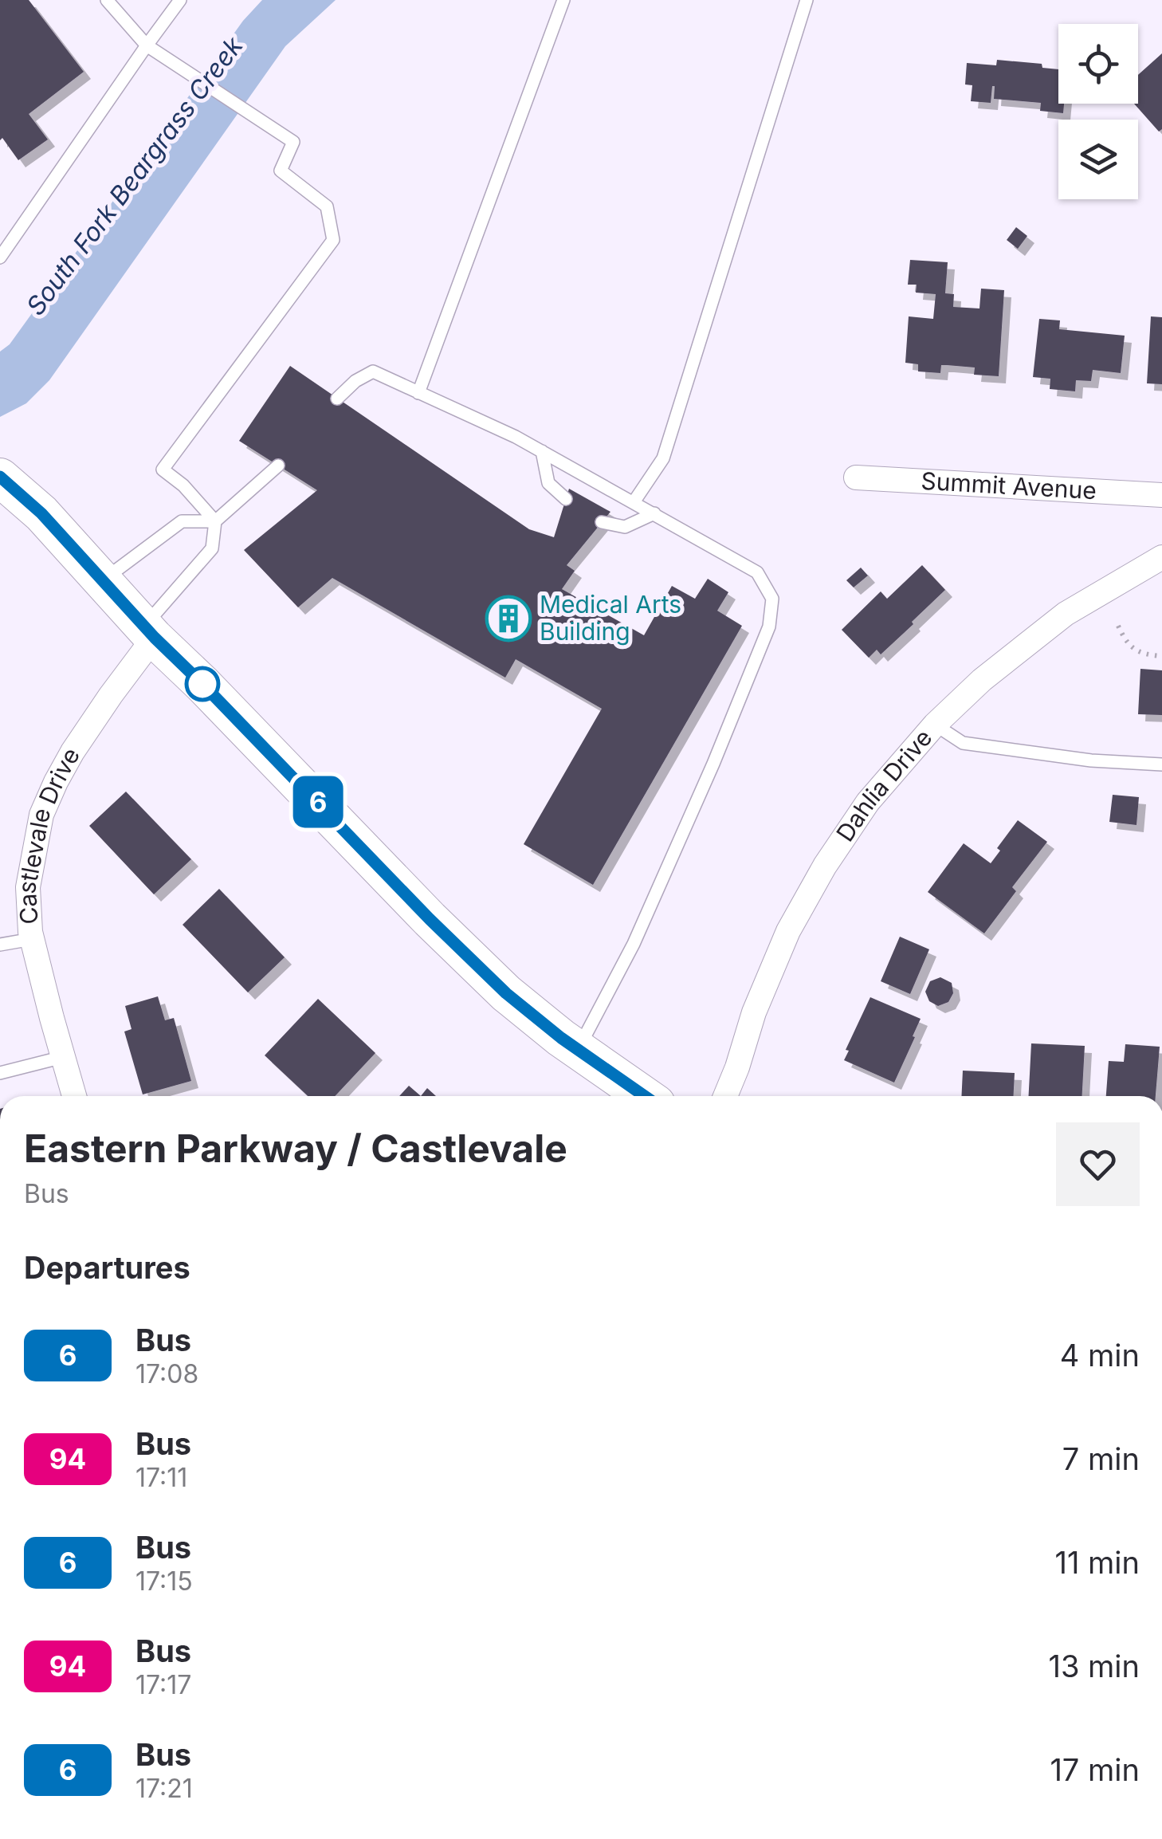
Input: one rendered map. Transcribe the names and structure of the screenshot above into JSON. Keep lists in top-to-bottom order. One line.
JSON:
{"streets":{"street":["Summit Avenue","Dahlia Drive","Castlevale Drive"]},"water":["South Fork Beargrass Creek"],"places":{"building":["Medical Arts Building"]},"lines":["bus line 6"],"page":{"on_map":"6","heading":[["Eastern Parkway / Castlevale","Bus"],"Departures"],"list":[{"mark":"6","name":"Bus","note":"17:08","value":"4 min"},{"mark":"94","name":"Bus","note":"17:11","value":"7 min"},{"mark":"6","name":"Bus","note":"17:15","value":"11 min"},{"mark":"94","name":"Bus","note":"17:17","value":"13 min"},{"mark":"6","name":"Bus","note":"17:21","value":"17 min"}]}}
